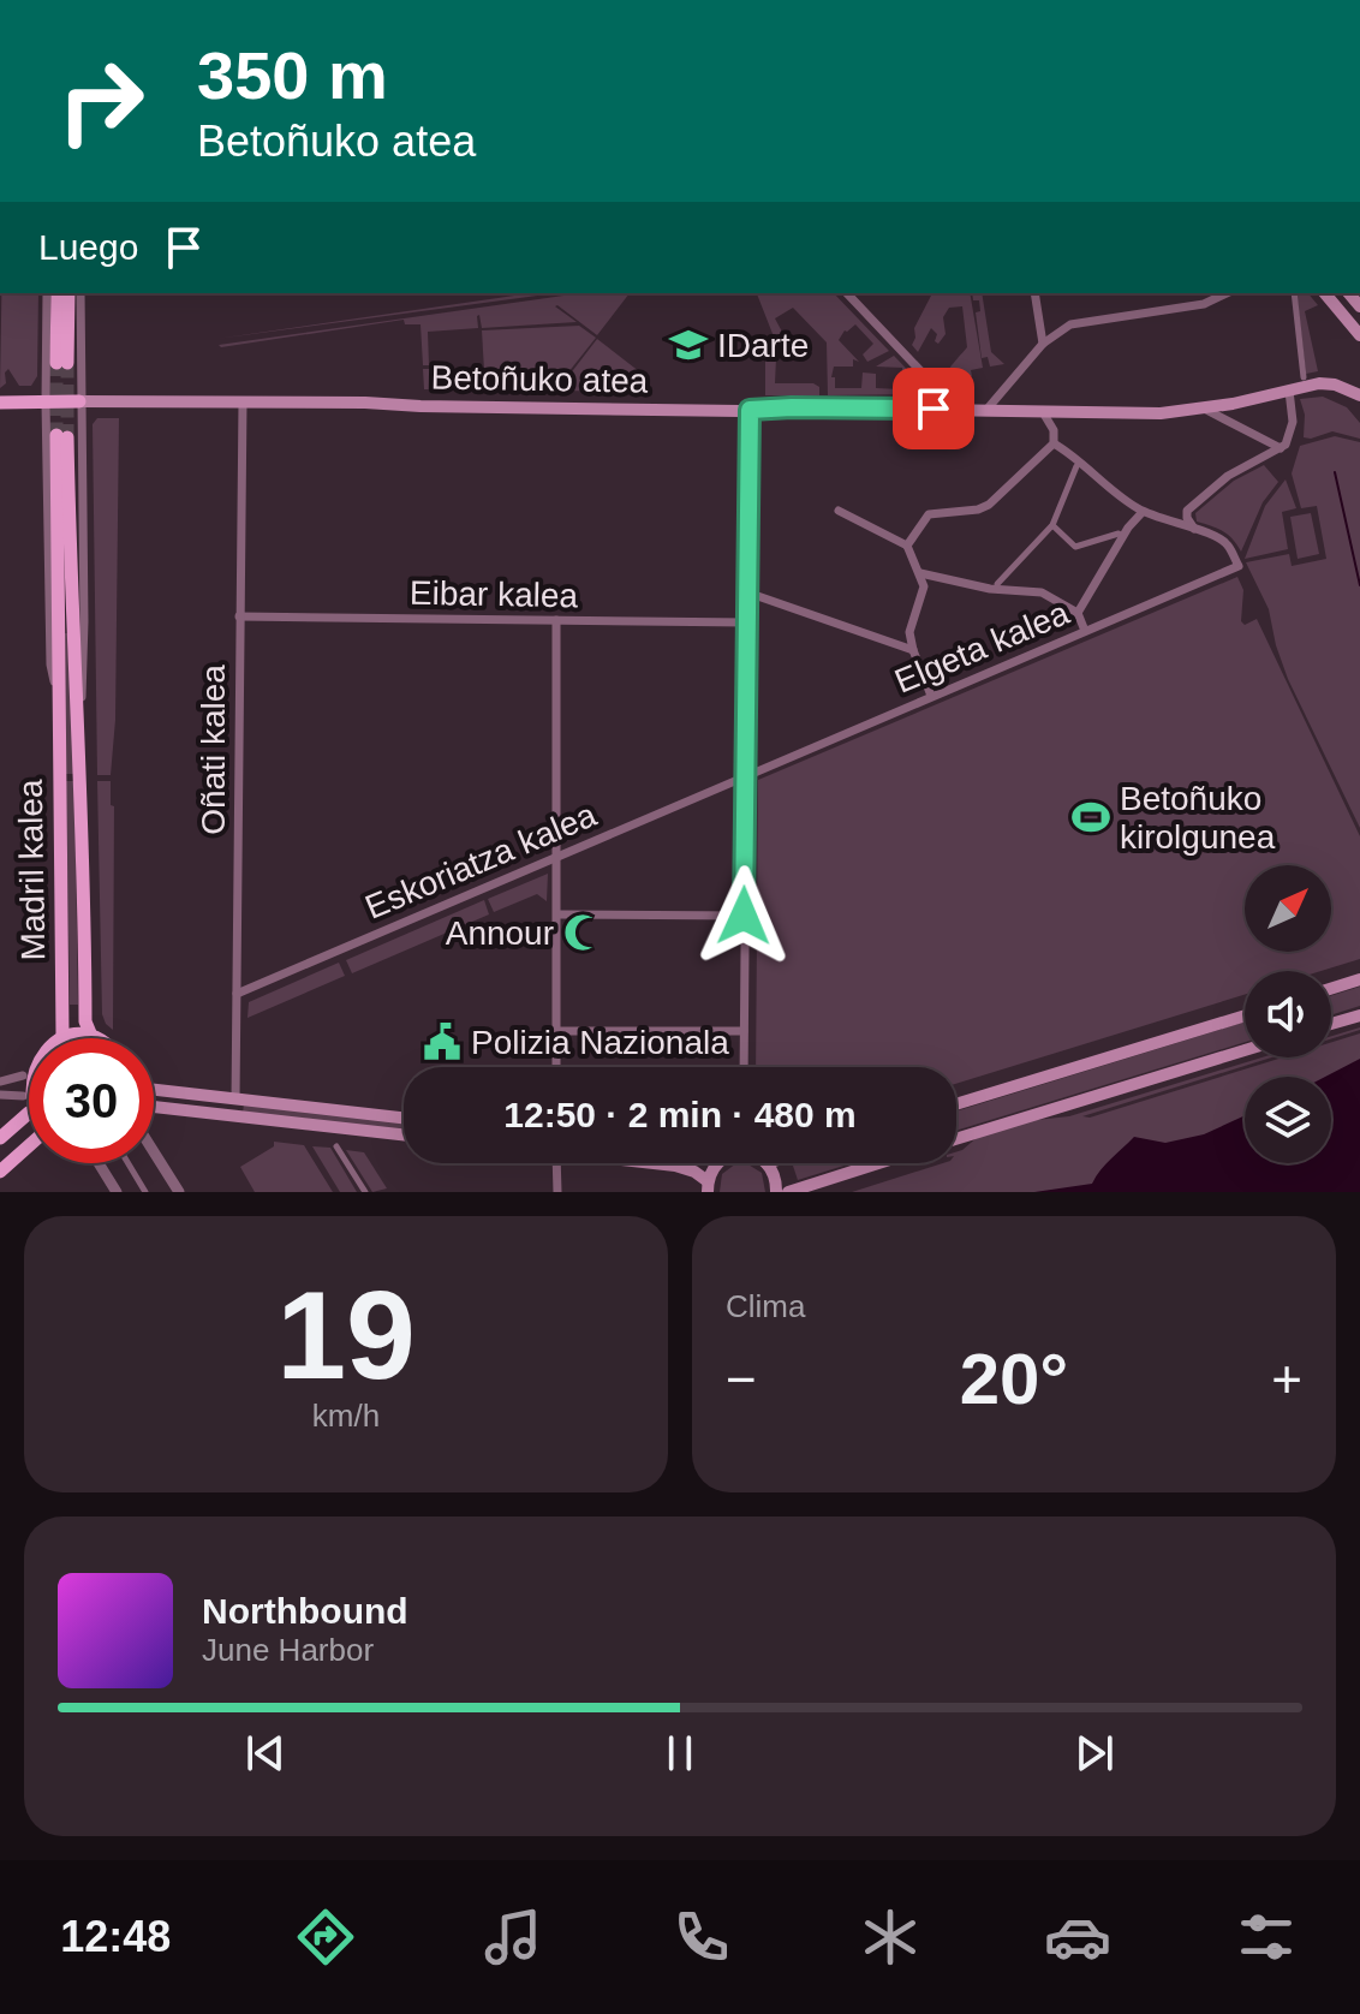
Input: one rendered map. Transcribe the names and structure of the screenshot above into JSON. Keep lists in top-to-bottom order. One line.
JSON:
{"streets":{"main road":["Betoñuko atea","Madril kalea"],"street":["Eibar kalea","Elgeta kalea","Oñati kalea","Eskoriatza kalea"]},"crossings":[["Betoñuko atea","Oñati kalea"],["Betoñuko atea","Madril kalea"],["Eibar kalea","Oñati kalea"],["Elgeta kalea","Eskoriatza kalea"],["Oñati kalea","Eskoriatza kalea"]],"places":{"school or university":["IDarte"],"sports":["Betoñuko kirolgunea"],"mosque":["Annour"],"public building":["Polizia Nazionala"]},"north":"top right","page":{"turn":["350 m","Betoñuko atea"],"then":"Luego","limit":"30","trip":"12:50 · 2 min · 480 m","tile":[["19","km/h"],"Clima"],"heat":["−","20°","+"],"song":["Northbound","June Harbor"],"tabs":"12:48"}}
